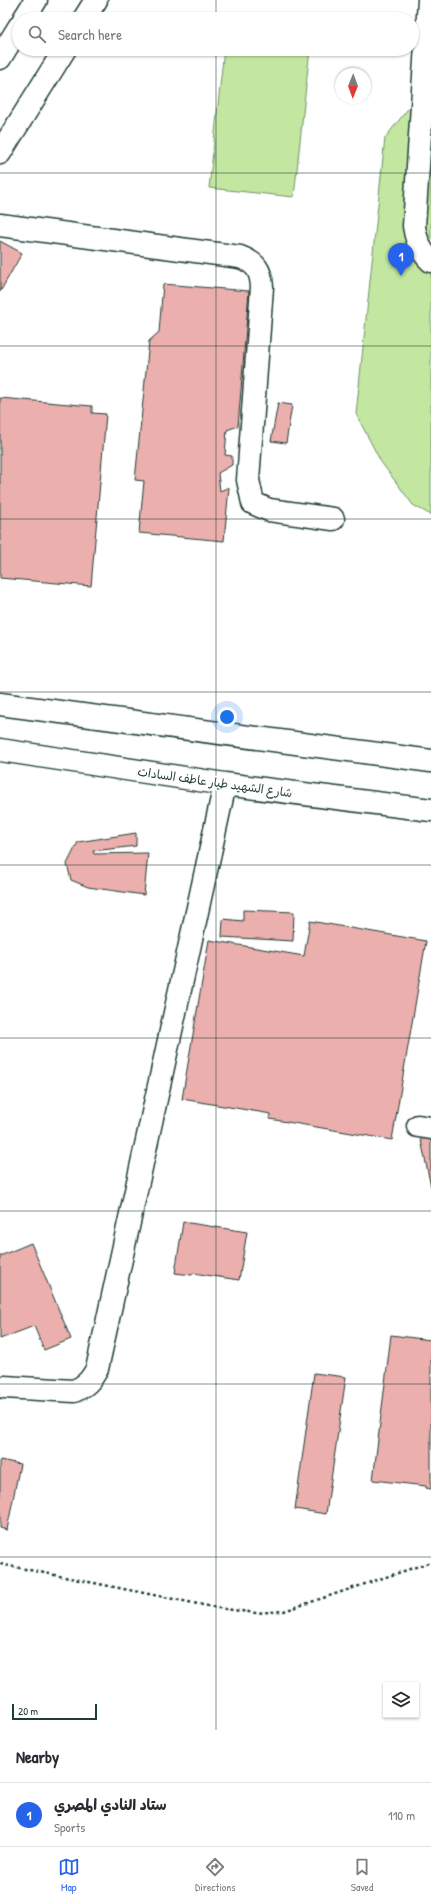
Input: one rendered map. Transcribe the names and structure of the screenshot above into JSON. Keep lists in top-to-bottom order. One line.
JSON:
{"streets":{"street":["شارع الشهيد طيار عاطف السادات"]},"scale_bar":"20 m","north":"bottom","page":{"search":"Search here","pins":"1","scale":"20 m","heading":"Nearby","list":[{"mark":"1","name":"ستاد النادي المصري","note":"Sports","value":"110 m"}],"nav":["Map","Directions","Saved"]}}
